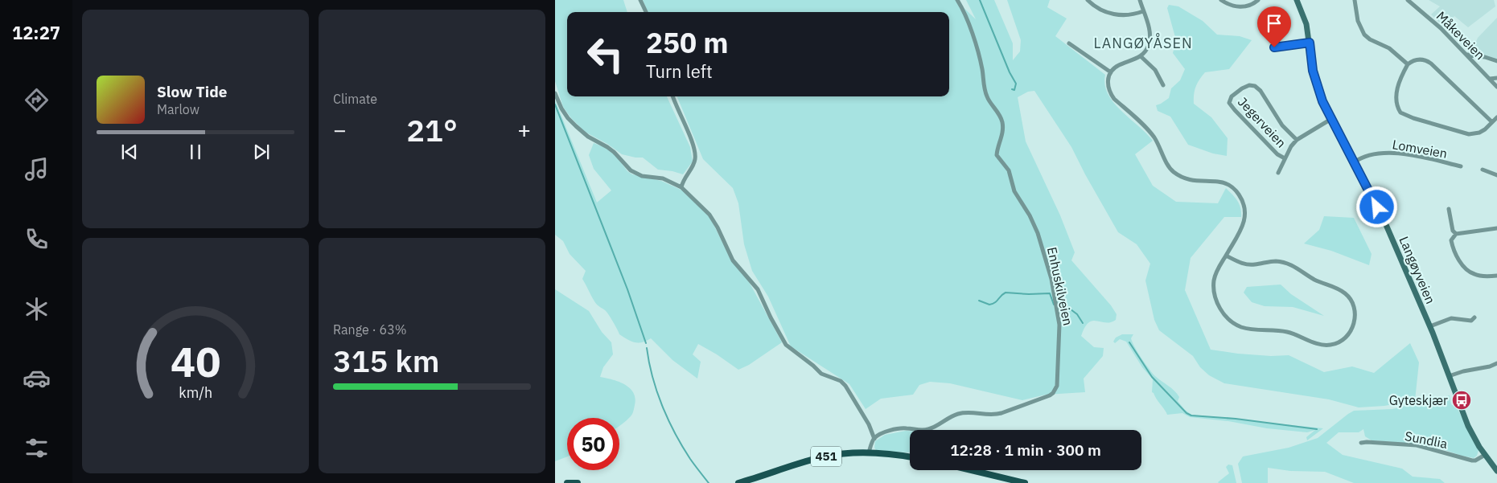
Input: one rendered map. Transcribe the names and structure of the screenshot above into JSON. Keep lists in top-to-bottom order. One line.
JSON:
{"streets":{"main road":["Langøyveien","451"],"street":["Måkeveien","Jegerveien","Lomveien","Enhuskilveien","Sundlia"]},"crossings":[["Jegerveien","Langøyveien"],["Lomveien","Langøyveien"],["Langøyveien","Sundlia"]],"districts":["LANGØYÅSEN"],"places":{"bus stop":["Gyteskjær"]},"page":{"tabs":"12:27","tile":["Climate",["Range · 63%","315 km"]],"turn":["250 m","Turn left"],"song":["Slow Tide","Marlow"],"heat":["−","21°","+"],"limit":"50","trip":"12:28 · 1 min · 300 m","gauge":["40","km/h"]}}
